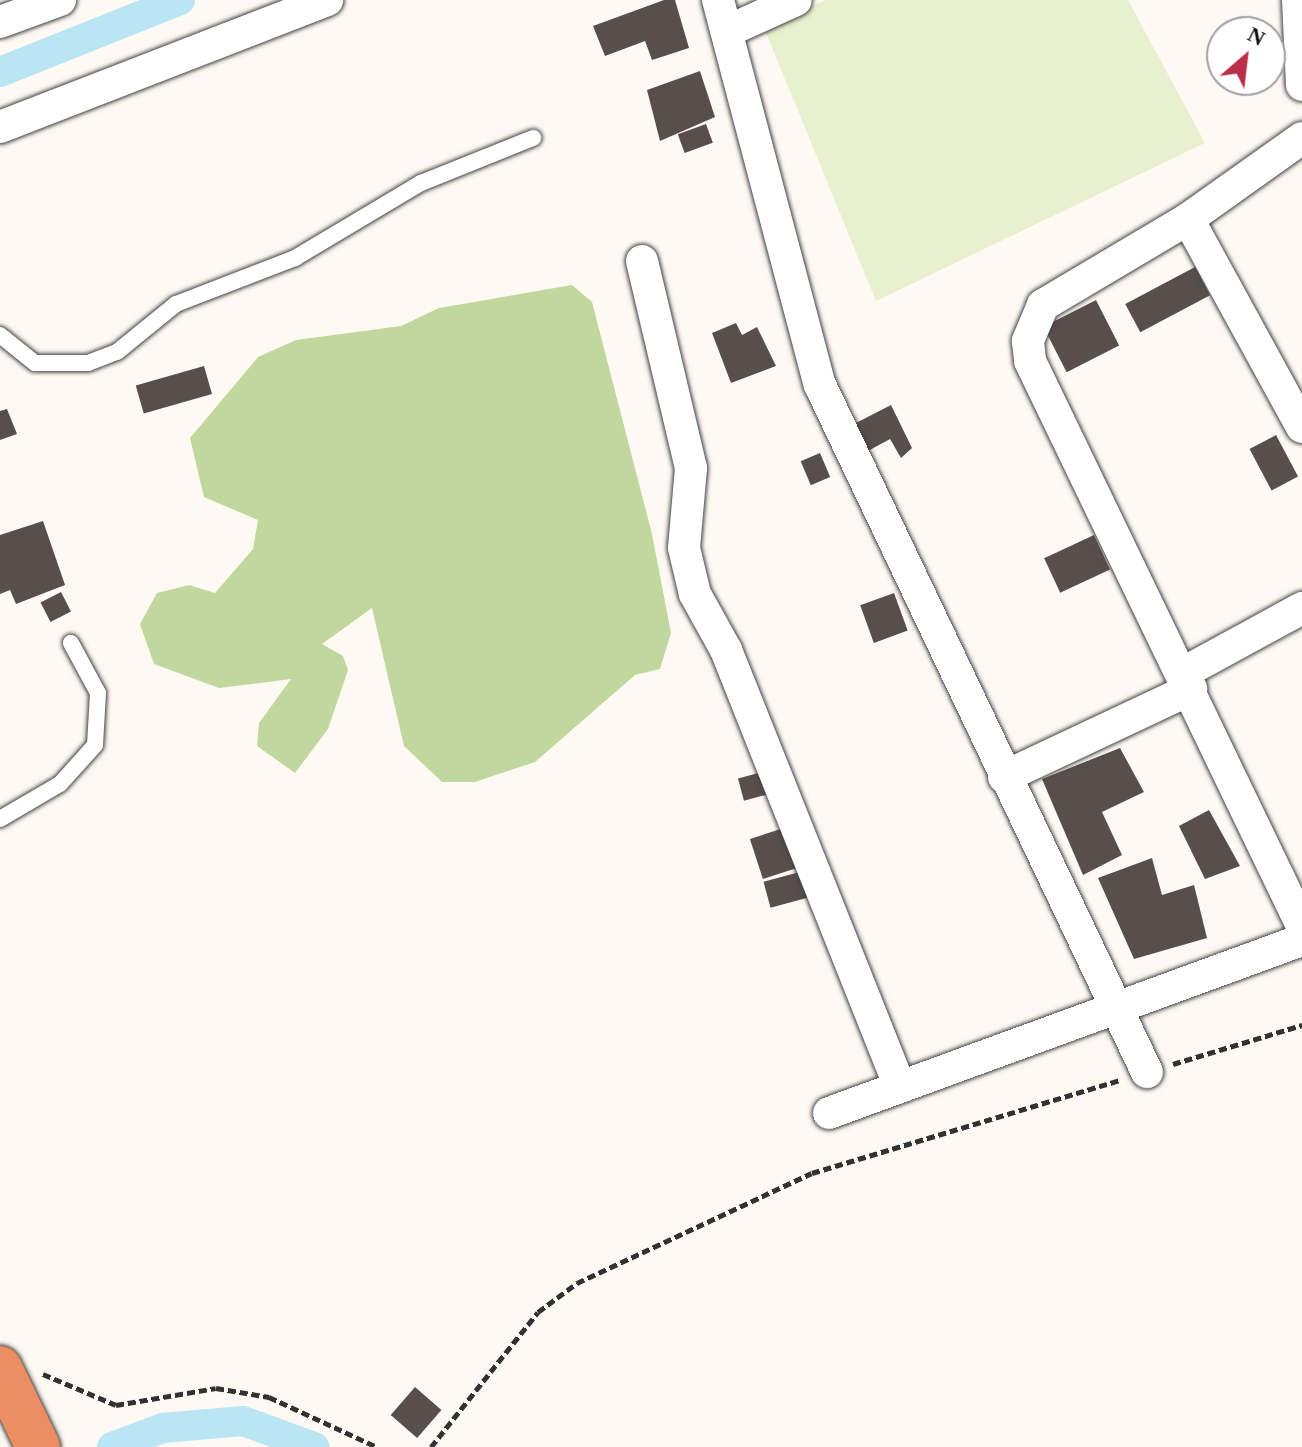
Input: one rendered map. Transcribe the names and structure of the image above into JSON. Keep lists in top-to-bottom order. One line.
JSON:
{"north":"top right"}
